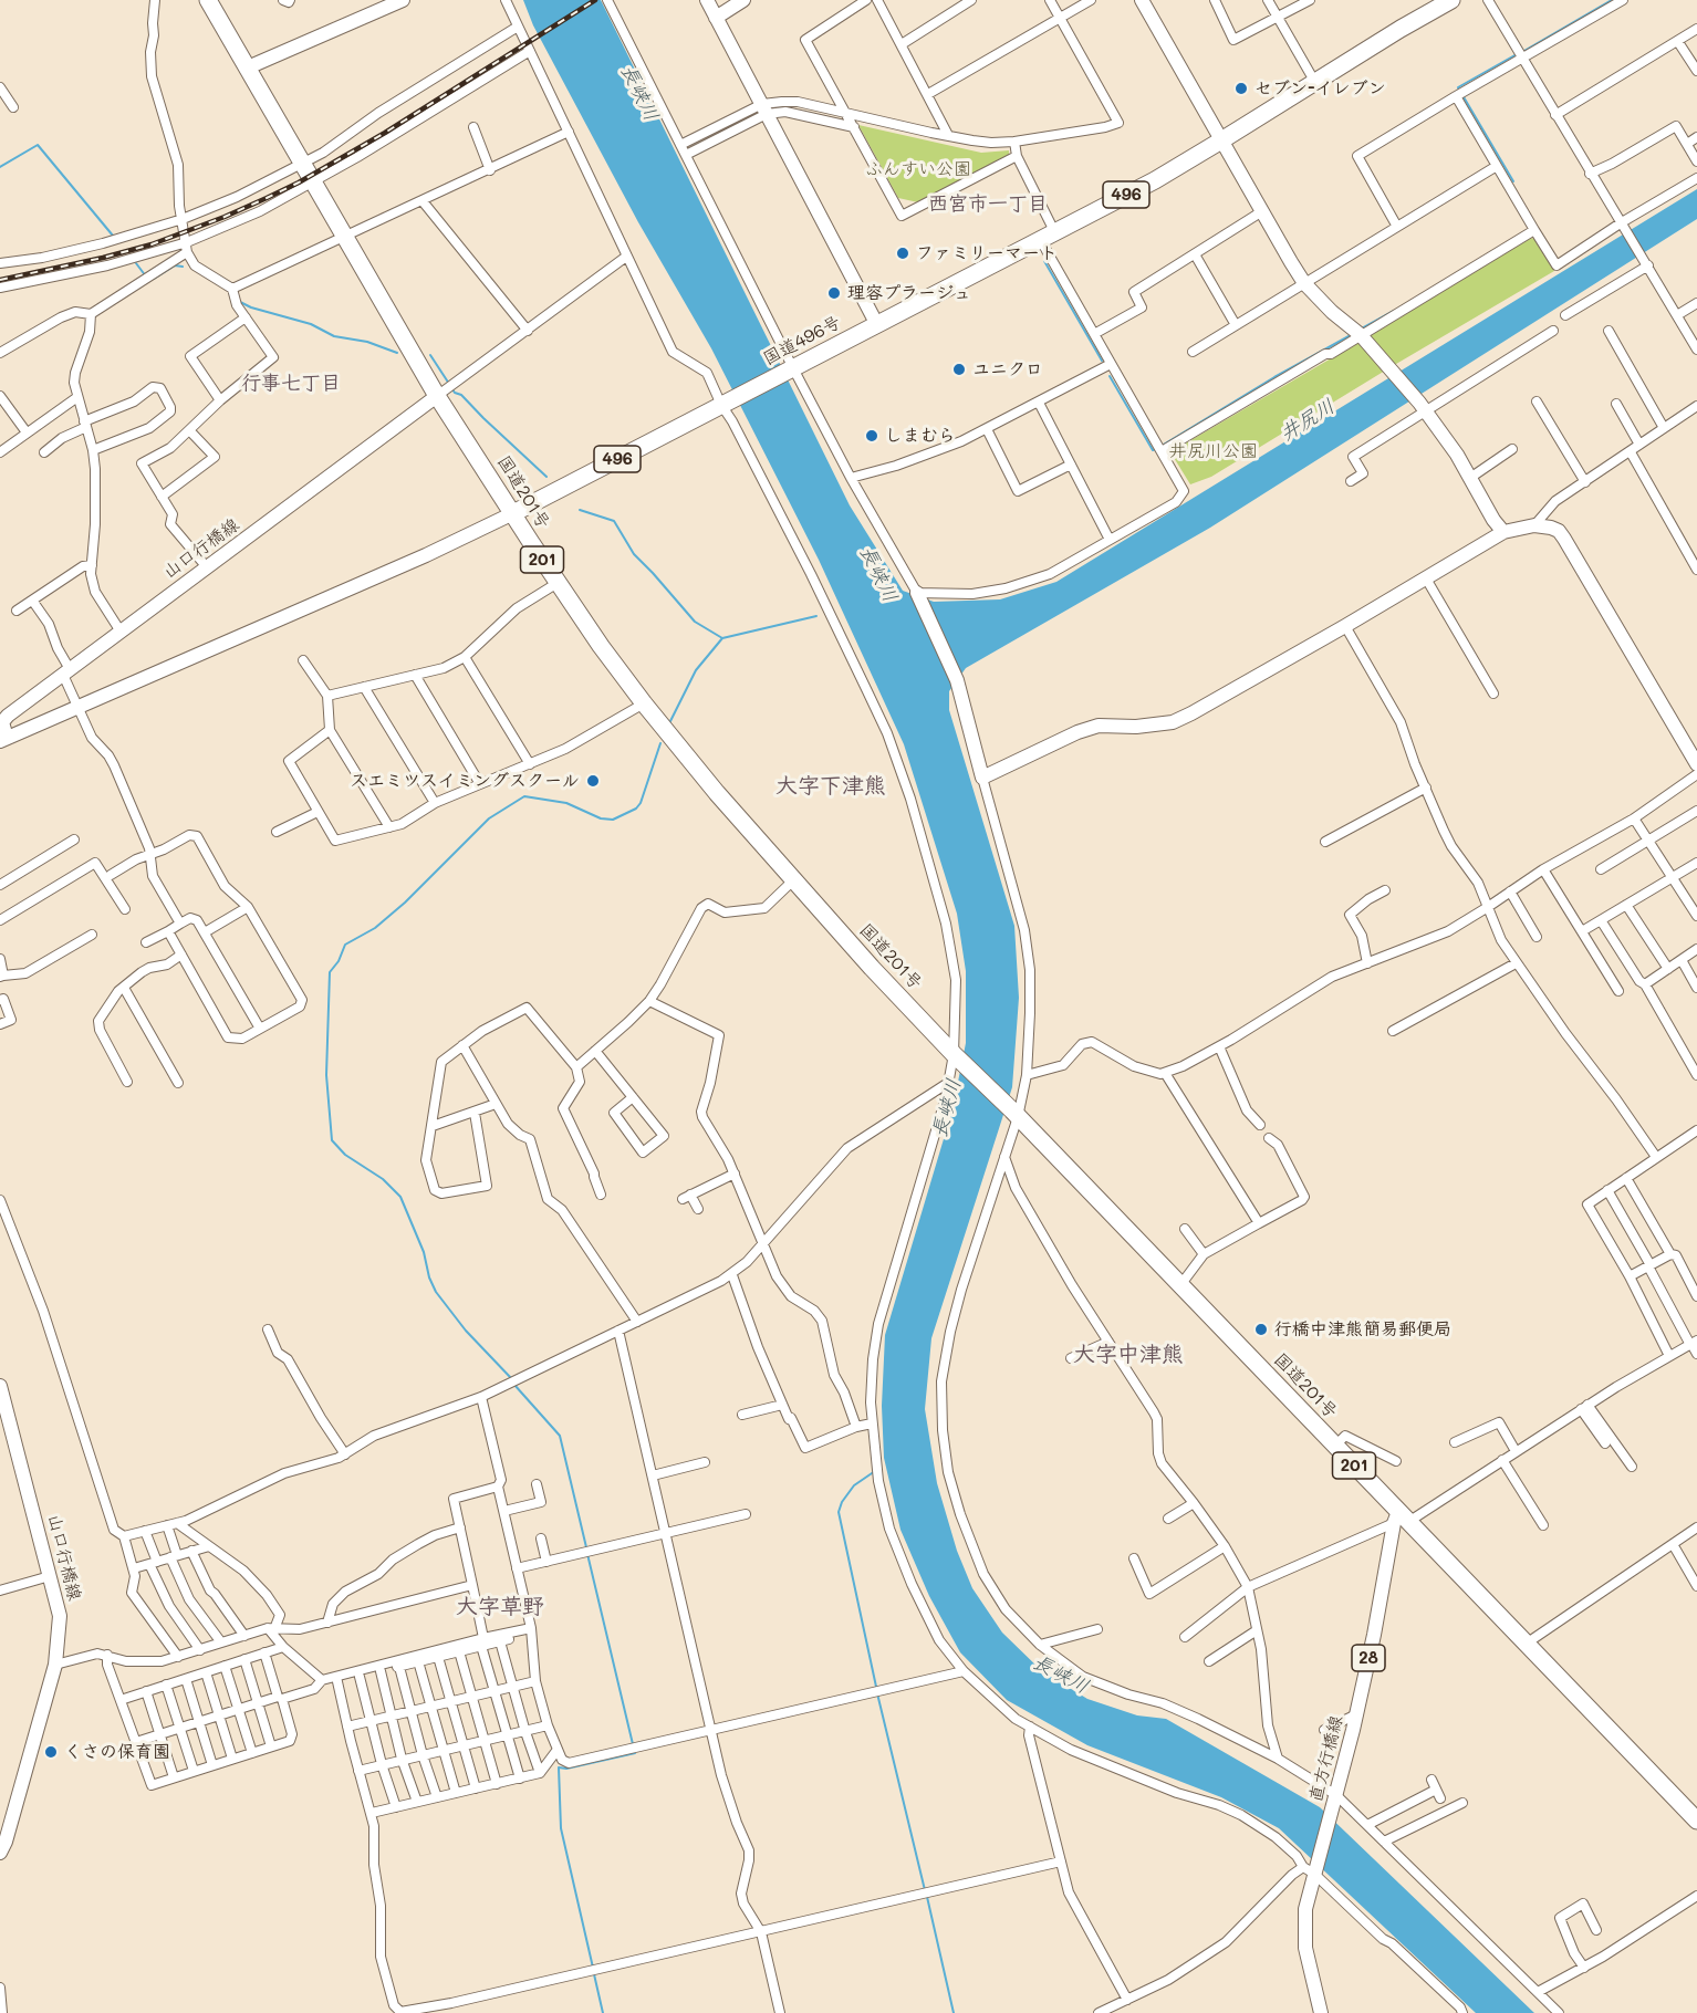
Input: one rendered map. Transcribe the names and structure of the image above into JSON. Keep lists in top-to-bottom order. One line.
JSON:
{"streets":{"highway":["496","国道496号","国道201号","201"],"street":["山口行橋線","28","直方行橋線"]},"crossings":[["国道496号","国道201号"],["国道496号","山口行橋線"],["国道201号","山口行橋線"],["国道201号","直方行橋線"]],"districts":["西宮市一丁目","行事七丁目","大字下津熊","大字中津熊","大字草野"],"water":["長峡川","井尻川"],"parks":["ふんすい公園","井尻川公園"],"places":["セブン-イレブン","ファミリーマート","理容プラージュ","ユニクロ","しまむら","スエミツスイミングスクール","行橋中津熊簡易郵便局","くさの保育園"]}
